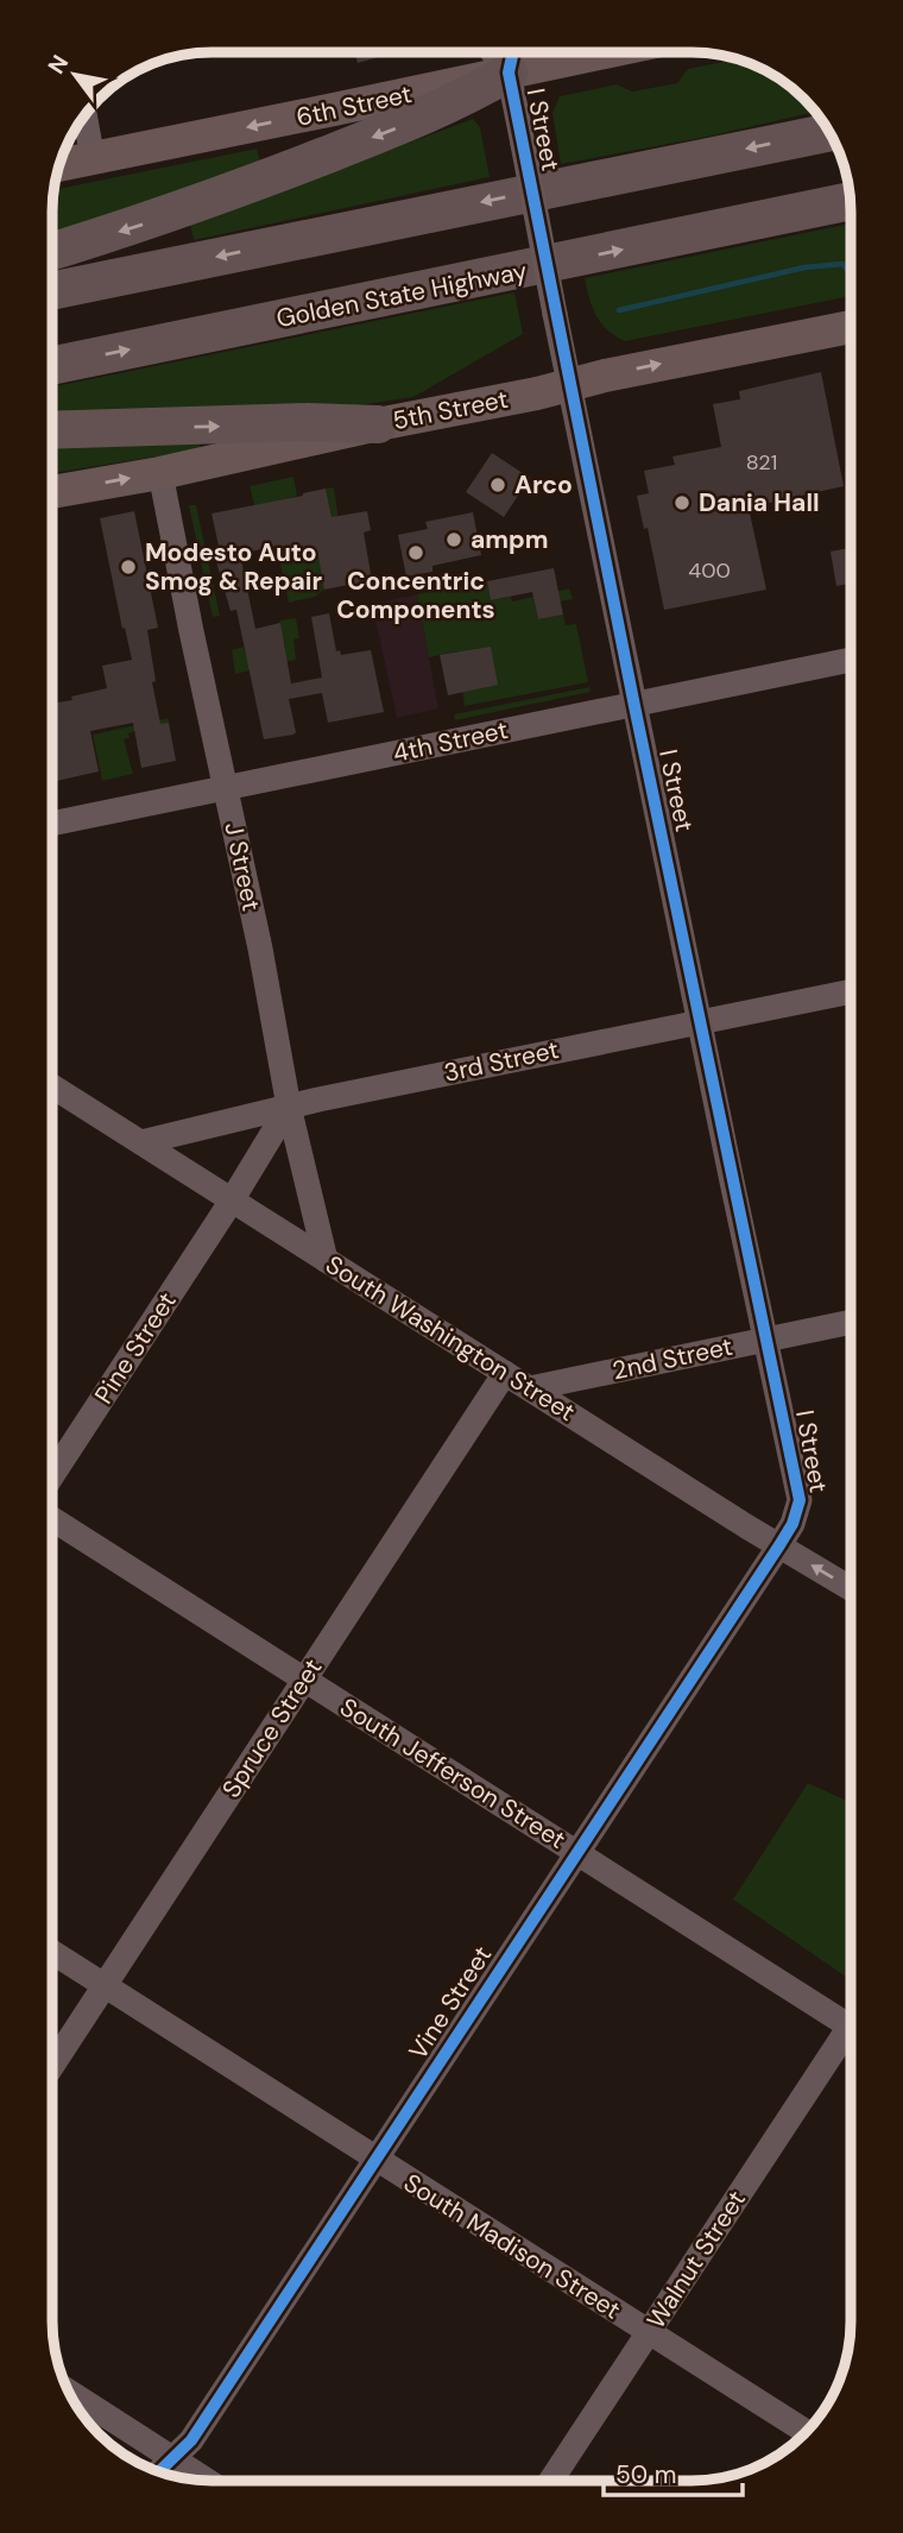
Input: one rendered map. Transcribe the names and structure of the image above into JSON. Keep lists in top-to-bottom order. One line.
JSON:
{"streets":{"highway":["Golden State Highway"],"main road":["6th Street","5th Street"],"street":["I Street","4th Street","J Street","3rd Street","South Washington Street","Pine Street","2nd Street","Spruce Street","South Jefferson Street","Vine Street","South Madison Street","Walnut Street"]},"crossings":[["6th Street","I Street"],["I Street","5th Street"],["I Street","4th Street"],["I Street","3rd Street"],["I Street","South Washington Street"],["I Street","2nd Street"],["I Street","Vine Street"],["5th Street","J Street"],["4th Street","J Street"],["J Street","3rd Street"],["J Street","South Washington Street"],["J Street","Pine Street"],["3rd Street","South Washington Street"],["3rd Street","Pine Street"],["South Washington Street","Pine Street"],["South Washington Street","2nd Street"],["South Washington Street","Spruce Street"],["South Washington Street","Vine Street"],["Spruce Street","South Jefferson Street"],["Spruce Street","South Madison Street"],["South Jefferson Street","Vine Street"],["Vine Street","South Madison Street"],["South Madison Street","Walnut Street"]],"one_way":["6th Street","5th Street"],"places":["Arco","Dania Hall","ampm","Concentric Components","Modesto Auto Smog & Repair"],"house_numbers":["821","400"],"scale_bar":"50 m","north":"top left"}
